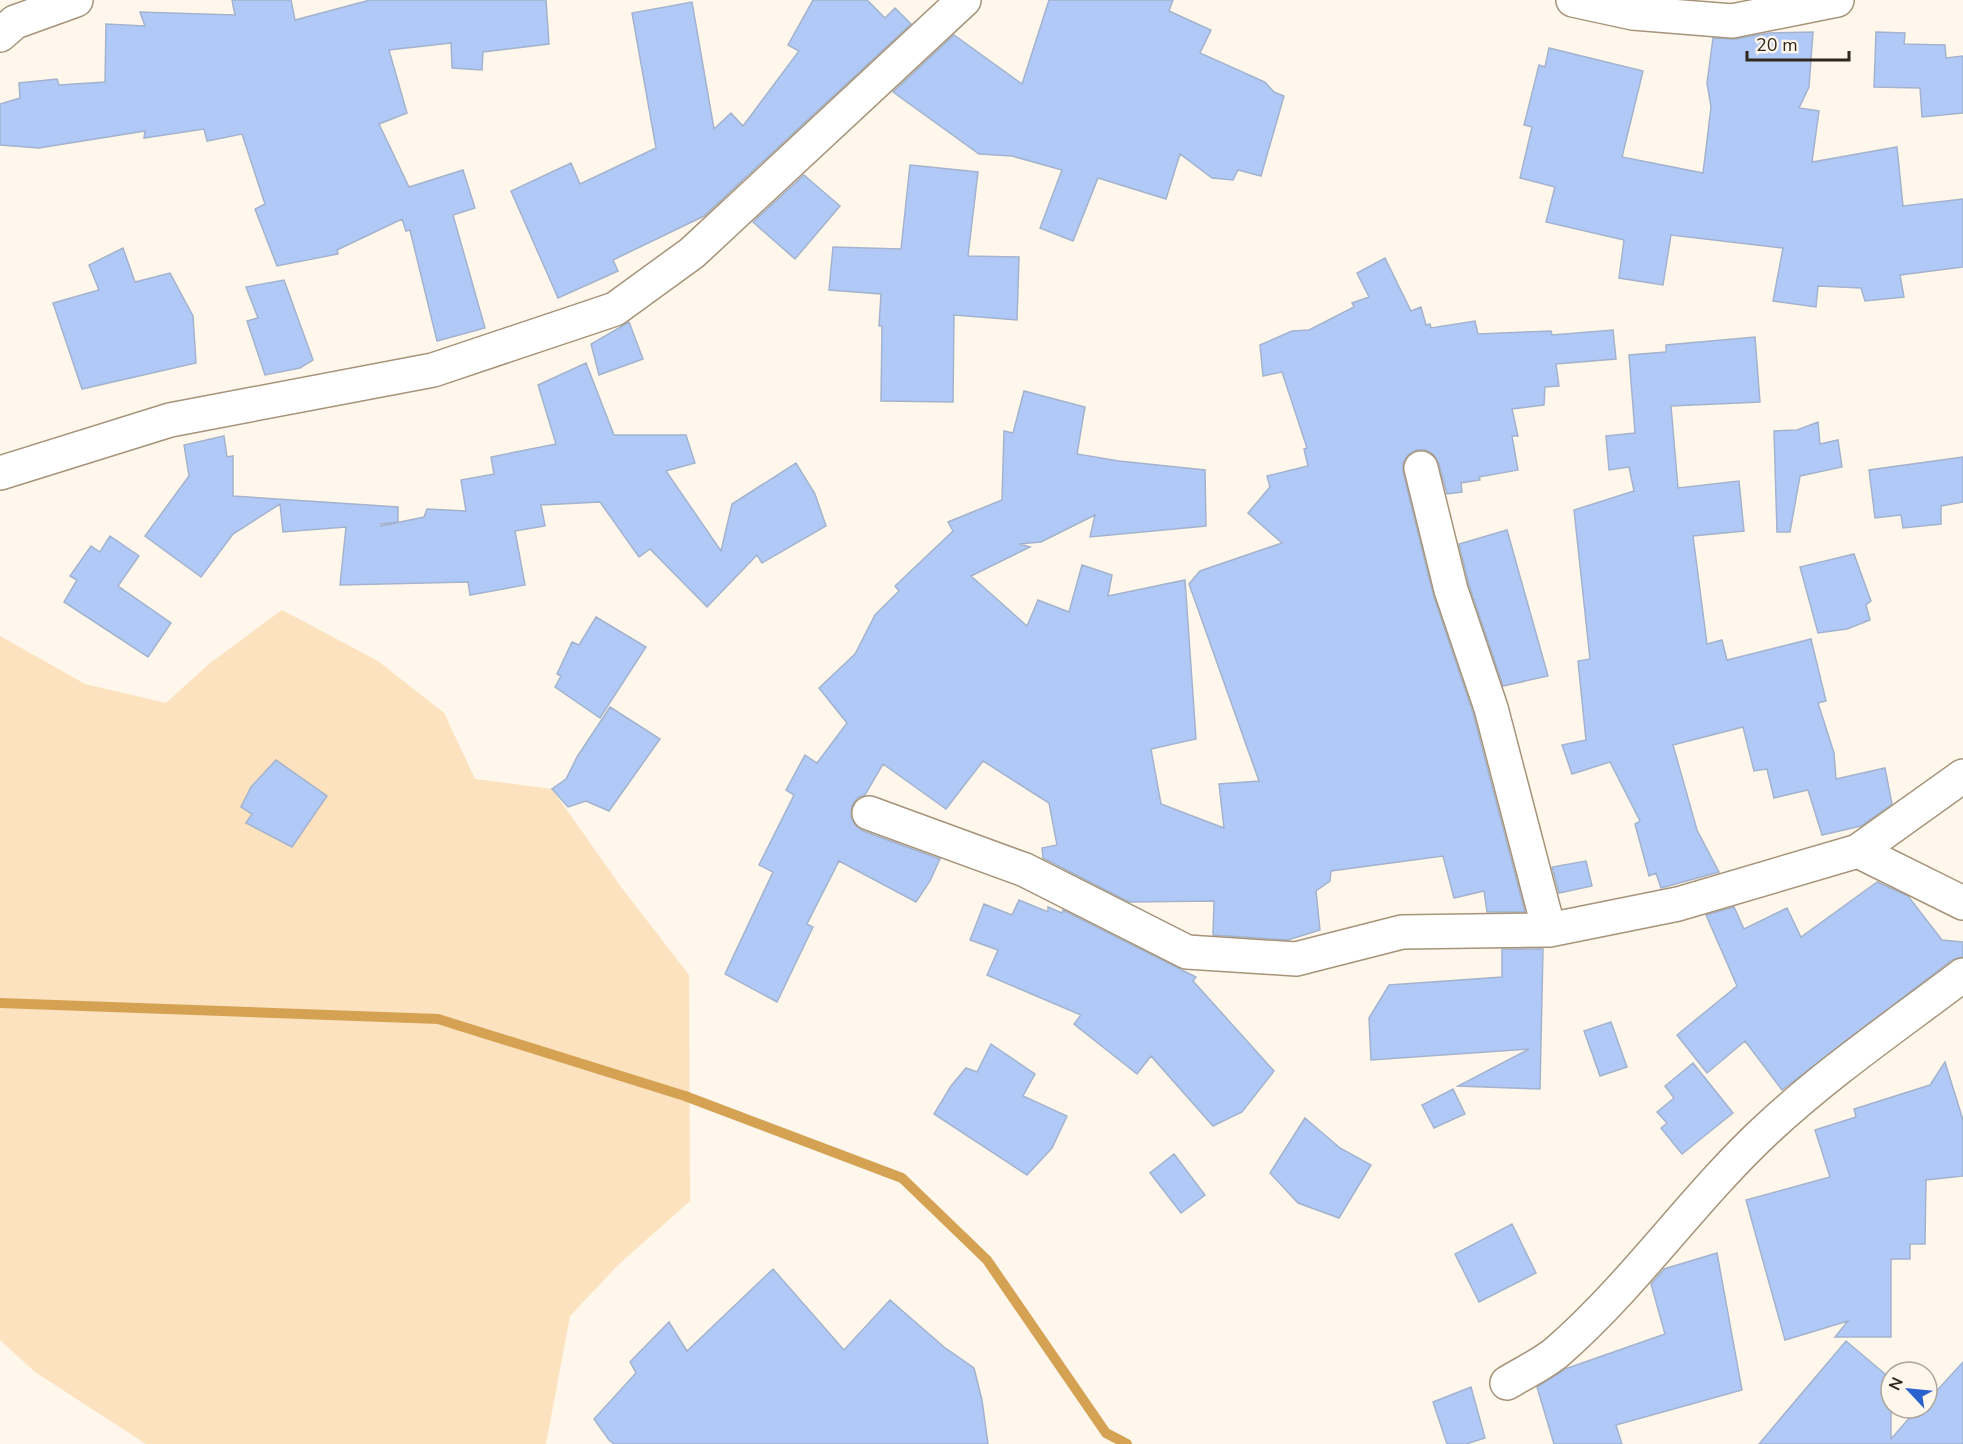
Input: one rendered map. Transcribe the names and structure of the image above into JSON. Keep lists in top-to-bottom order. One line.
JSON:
{"scale_bar":"20 m","north":"top left"}
